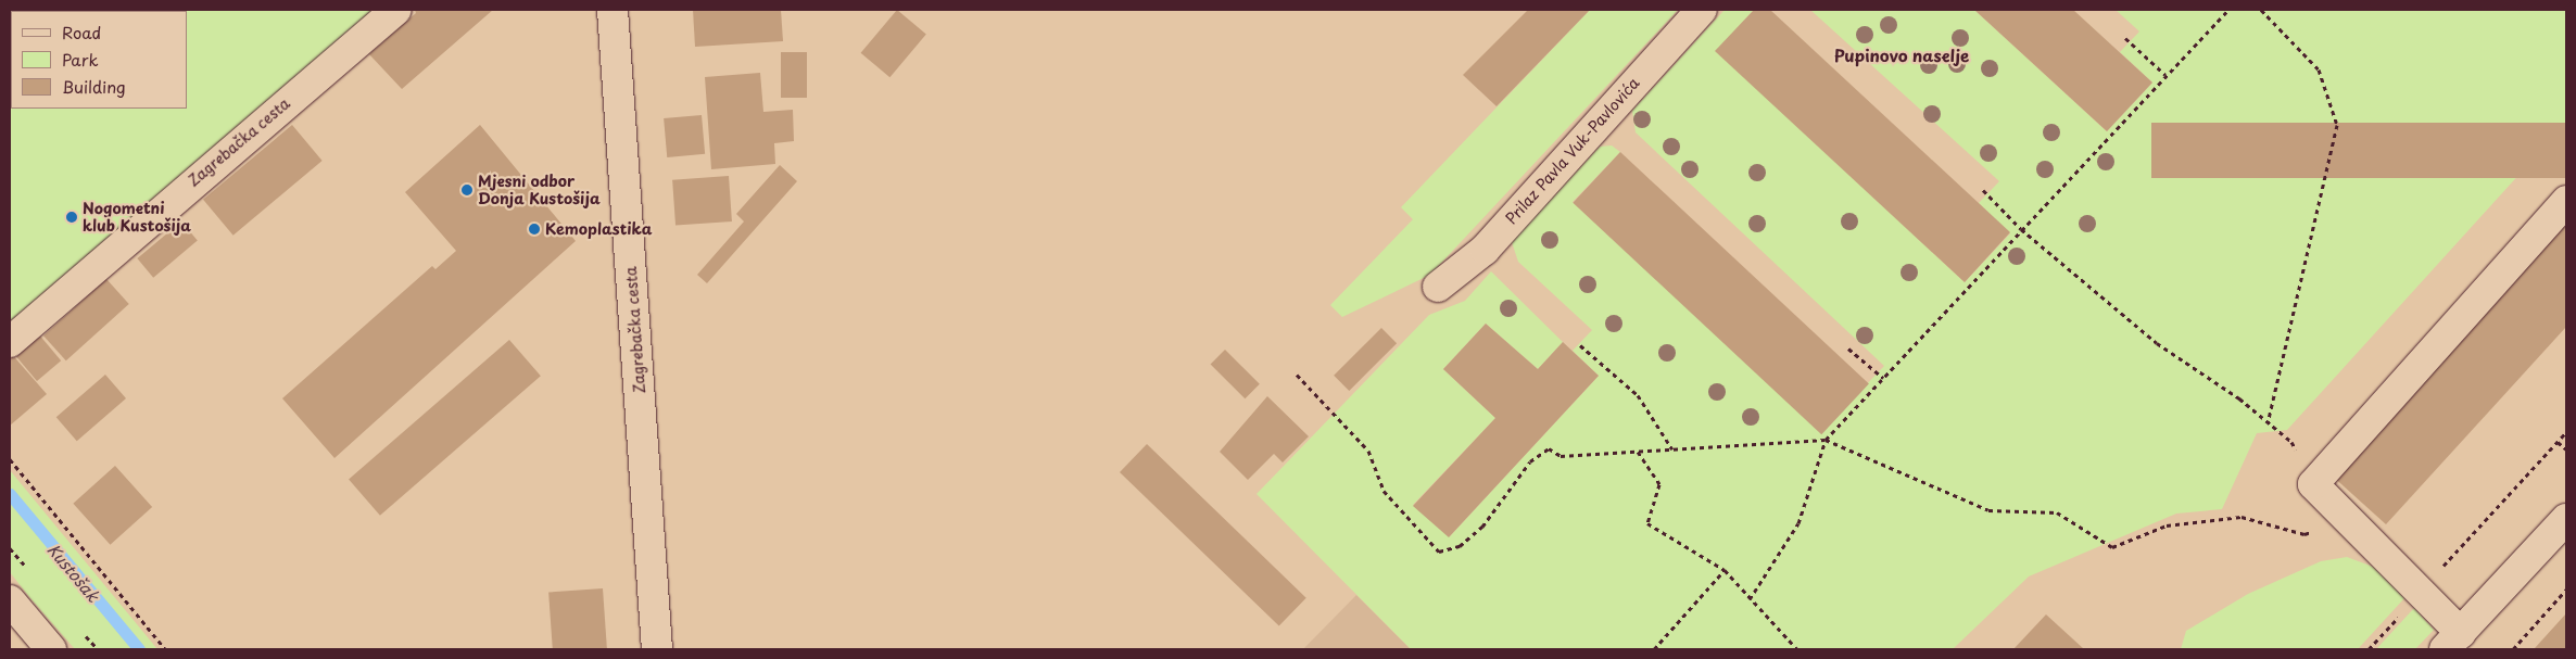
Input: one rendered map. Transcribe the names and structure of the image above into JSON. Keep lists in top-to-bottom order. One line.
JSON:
{"streets":{"street":["Zagrebačka cesta","Prilaz Pavla Vuk-Pavlovića"]},"districts":["Pupinovo naselje"],"water":["Kustošak"],"places":["Mjesni odbor Donja Kustošija","Nogometni klub Kustošija","Kemoplastika"],"legend":["Road","Park","Building"]}
